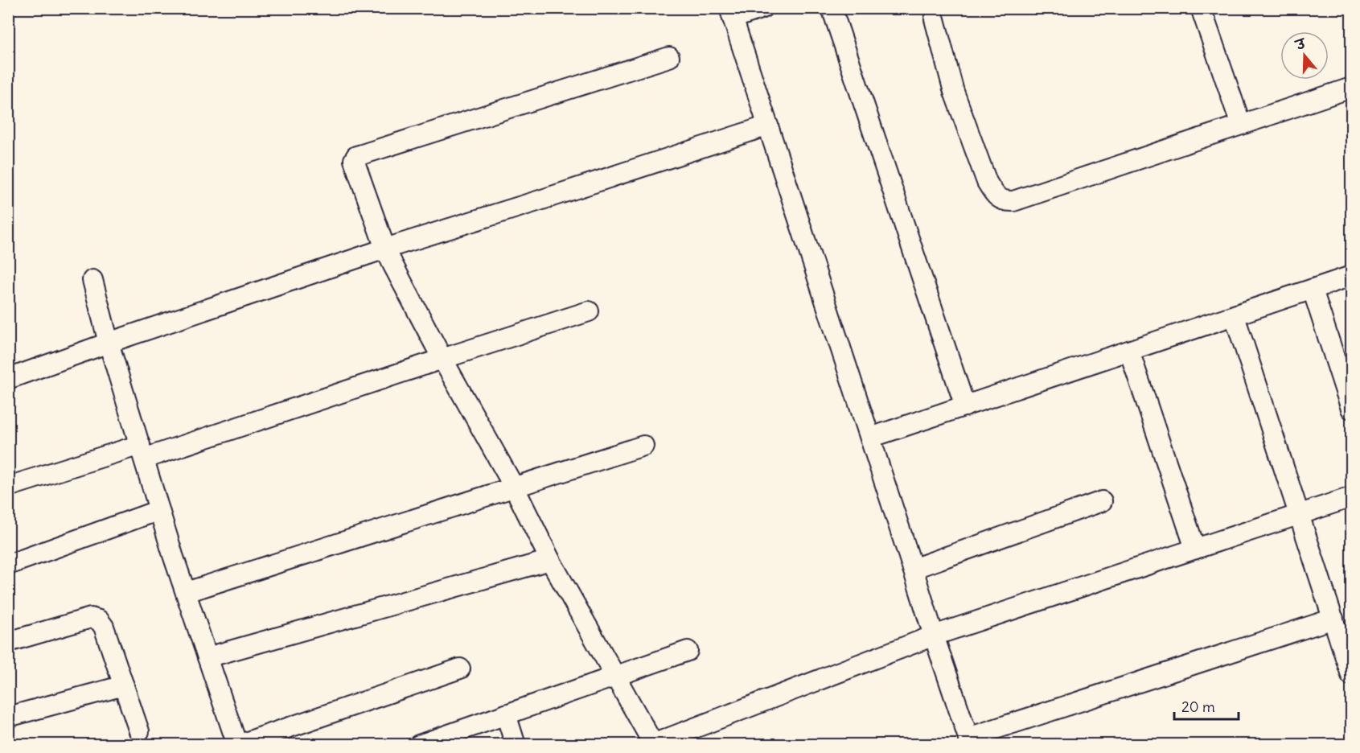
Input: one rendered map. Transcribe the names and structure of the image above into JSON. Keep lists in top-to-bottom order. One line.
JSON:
{"scale_bar":"20 m","north":"top"}
